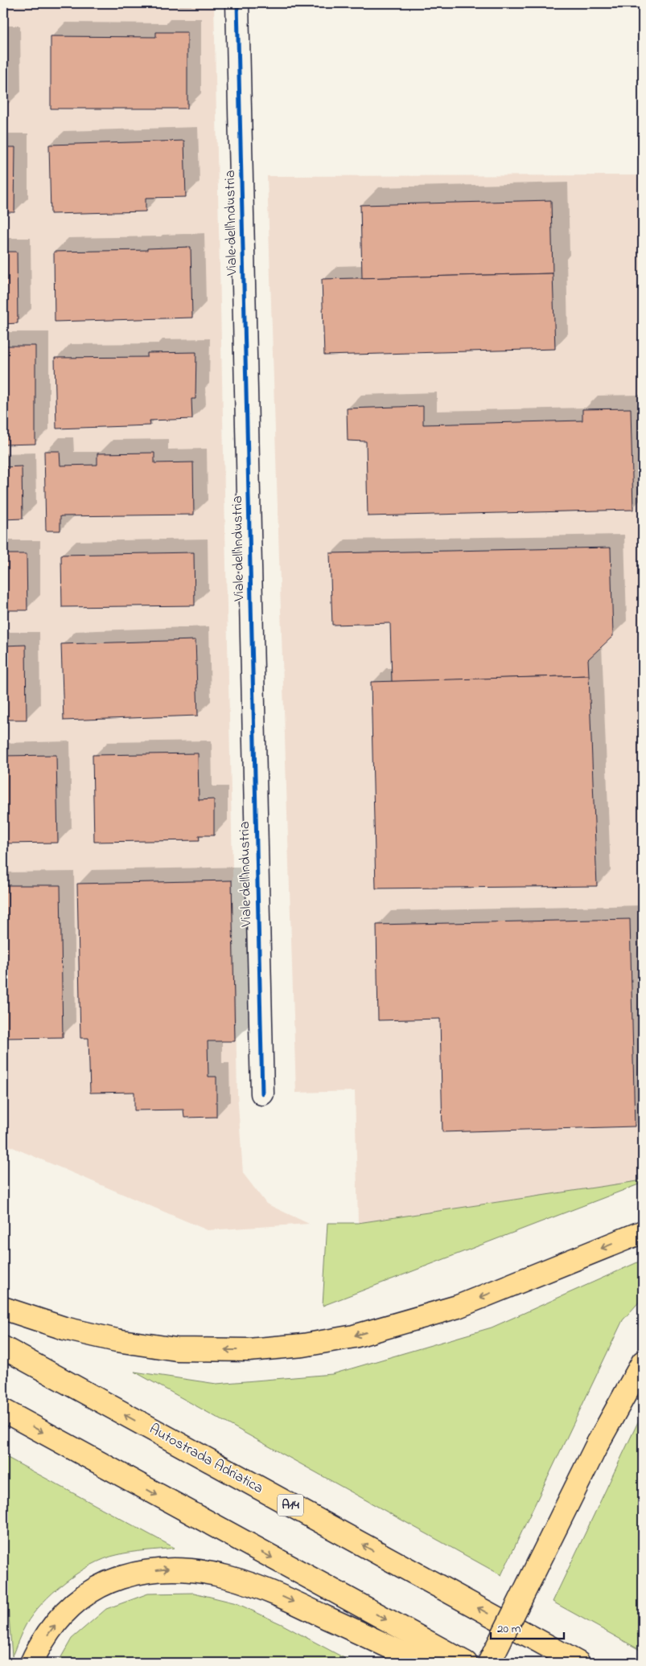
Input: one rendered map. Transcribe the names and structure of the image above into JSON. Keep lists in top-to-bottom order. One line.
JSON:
{"streets":{"highway":["Autostrada Adriatica","A14"],"street":["Viale dell'Industria"]},"scale_bar":"20 m"}
